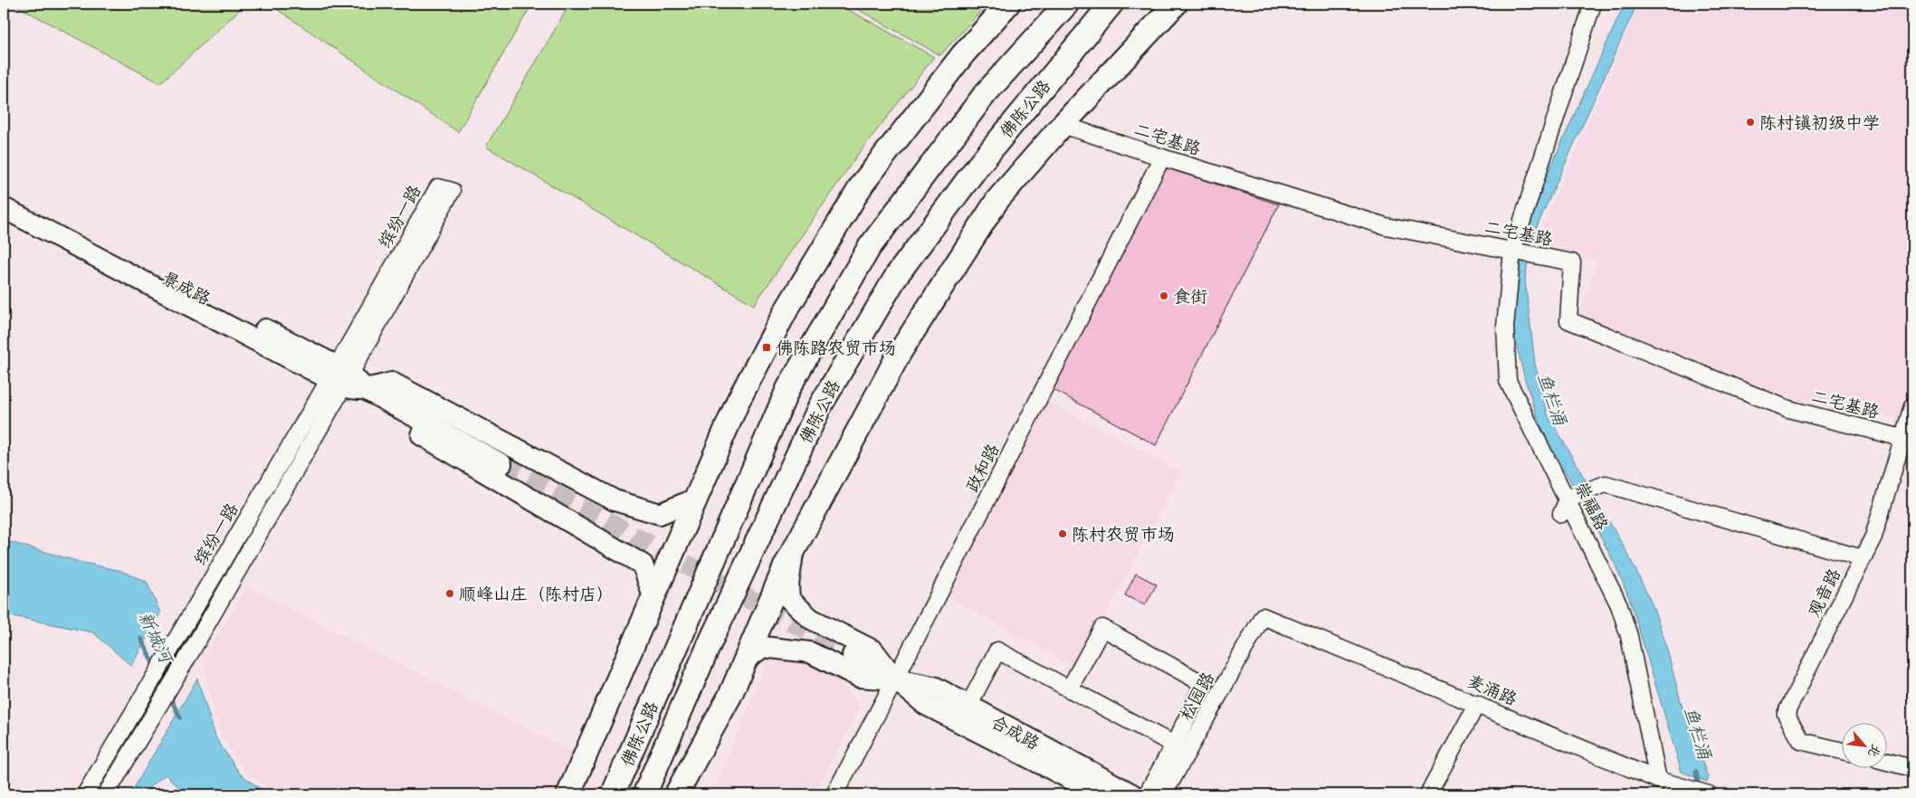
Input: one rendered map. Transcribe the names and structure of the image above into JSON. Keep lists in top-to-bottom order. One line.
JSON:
{"streets":{"highway":["佛陈公路"],"main road":["景成路","合成路"],"street":["二宅基路","缤纷一路","政和路","崇福路","观音路","麦涌路","松园路"]},"crossings":[["二宅基路","政和路"],["二宅基路","崇福路"],["二宅基路","观音路"],["缤纷一路","景成路"],["政和路","合成路"],["崇福路","麦涌路"],["麦涌路","松园路"]],"water":["鱼栏涌","新城河"],"places":{"other":["陈村镇初级中学","食街","陈村农贸市场","顺峰山庄（陈村店）"],"transit":["佛陈路农贸市场"]},"north":"bottom right"}
